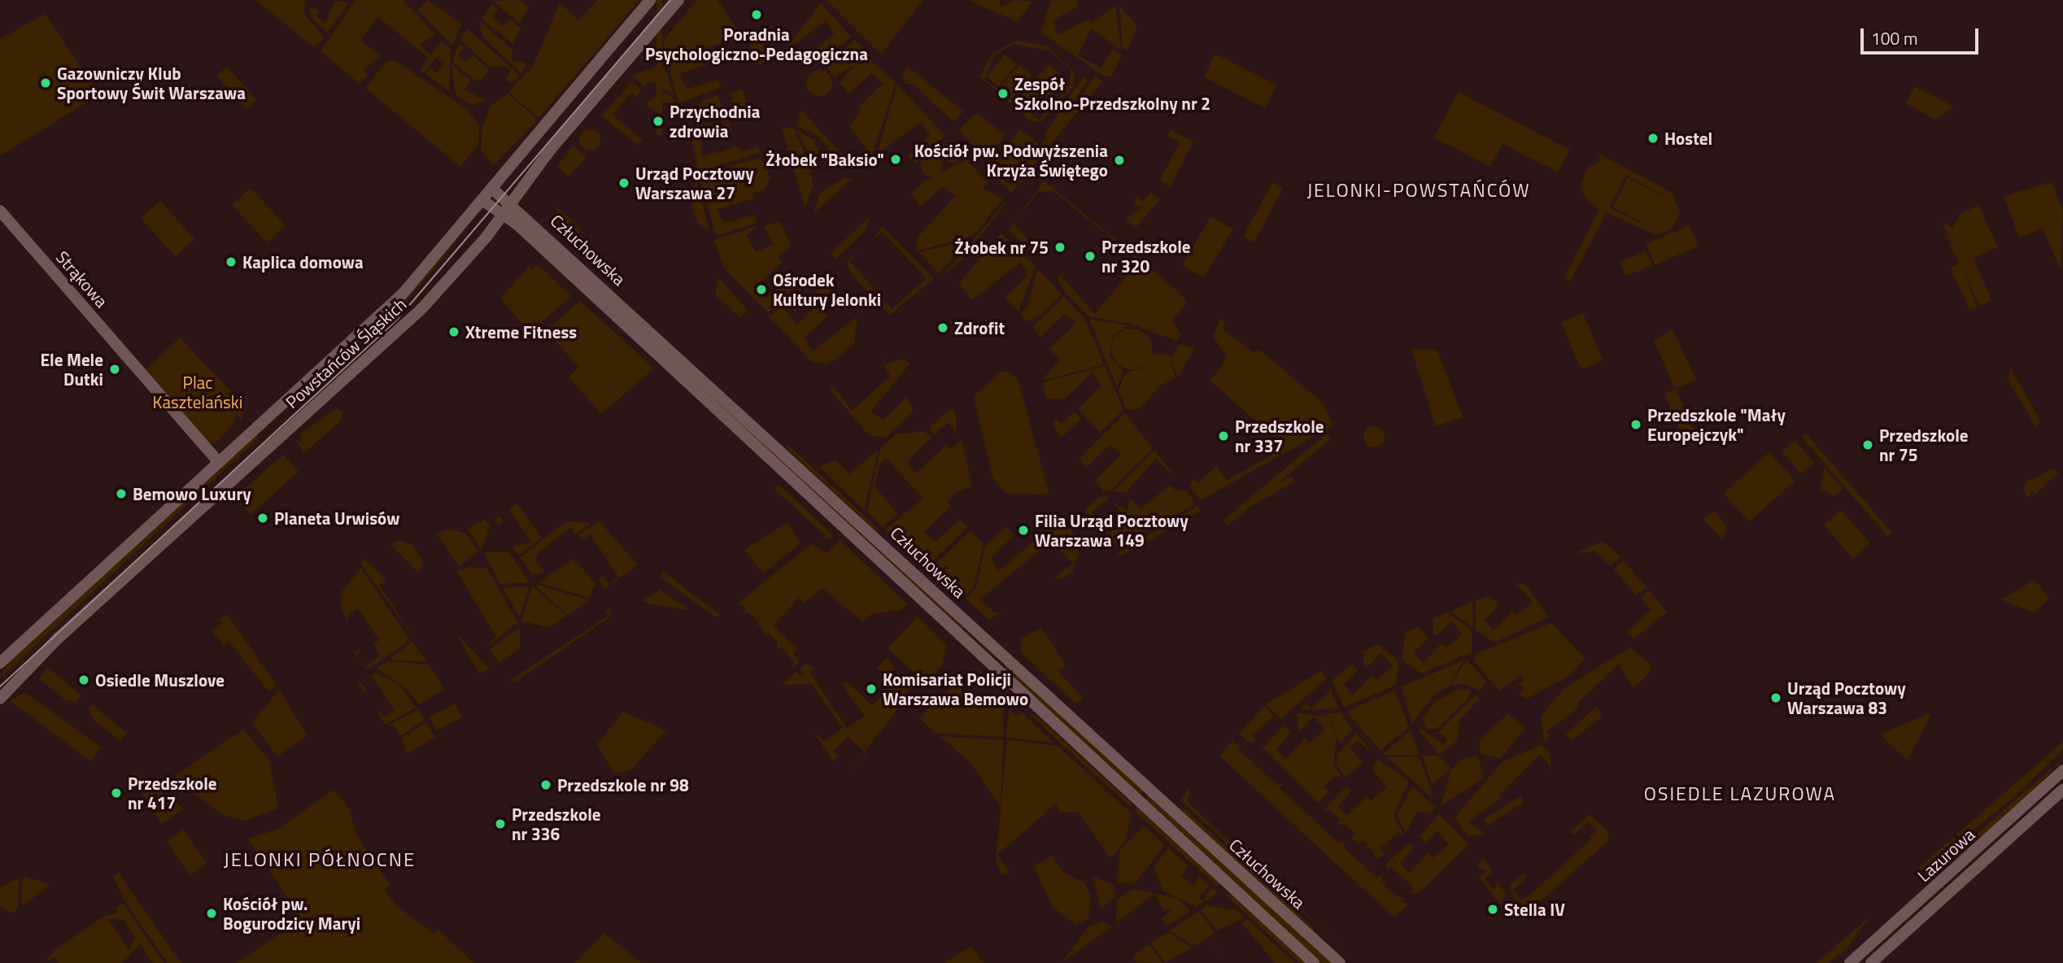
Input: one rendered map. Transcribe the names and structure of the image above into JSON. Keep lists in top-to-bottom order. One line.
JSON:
{"streets":{"street":["Człuchowska","Strąkowa","Powstańców Śląskich","Lazurowa"]},"crossings":[["Człuchowska","Powstańców Śląskich"],["Strąkowa","Powstańców Śląskich"]],"districts":["JELONKI-POWSTAŃCÓW","OSIEDLE LAZUROWA","JELONKI PÓŁNOCNE"],"parks":["Plac Kasztelański"],"places":["Poradnia Psychologiczno-Pedagogiczna","Gazowniczy Klub Sportowy Świt Warszawa","Zespół Szkolno-Przedszkolny nr 2","Przychodnia zdrowia","Hostel","Żłobek \"Baksio\"","Kościół pw. Podwyższenia Krzyża Świętego","Urząd Pocztowy Warszawa 27","Żłobek nr 75","Przedszkole nr 320","Kaplica domowa","Ośrodek Kultury Jelonki","Zdrofit","Xtreme Fitness","Ele Mele Dutki","Przedszkole \"Mały Europejczyk\"","Przedszkole nr 337","Przedszkole nr 75","Bemowo Luxury","Planeta Urwisów","Filia Urząd Pocztowy Warszawa 149","Osiedle Muszlove","Komisariat Policji Warszawa Bemowo","Urząd Pocztowy Warszawa 83","Przedszkole nr 98","Przedszkole nr 417","Przedszkole nr 336","Stella IV","Kościół pw. Bogurodzicy Maryi"],"scale_bar":"100 m"}
